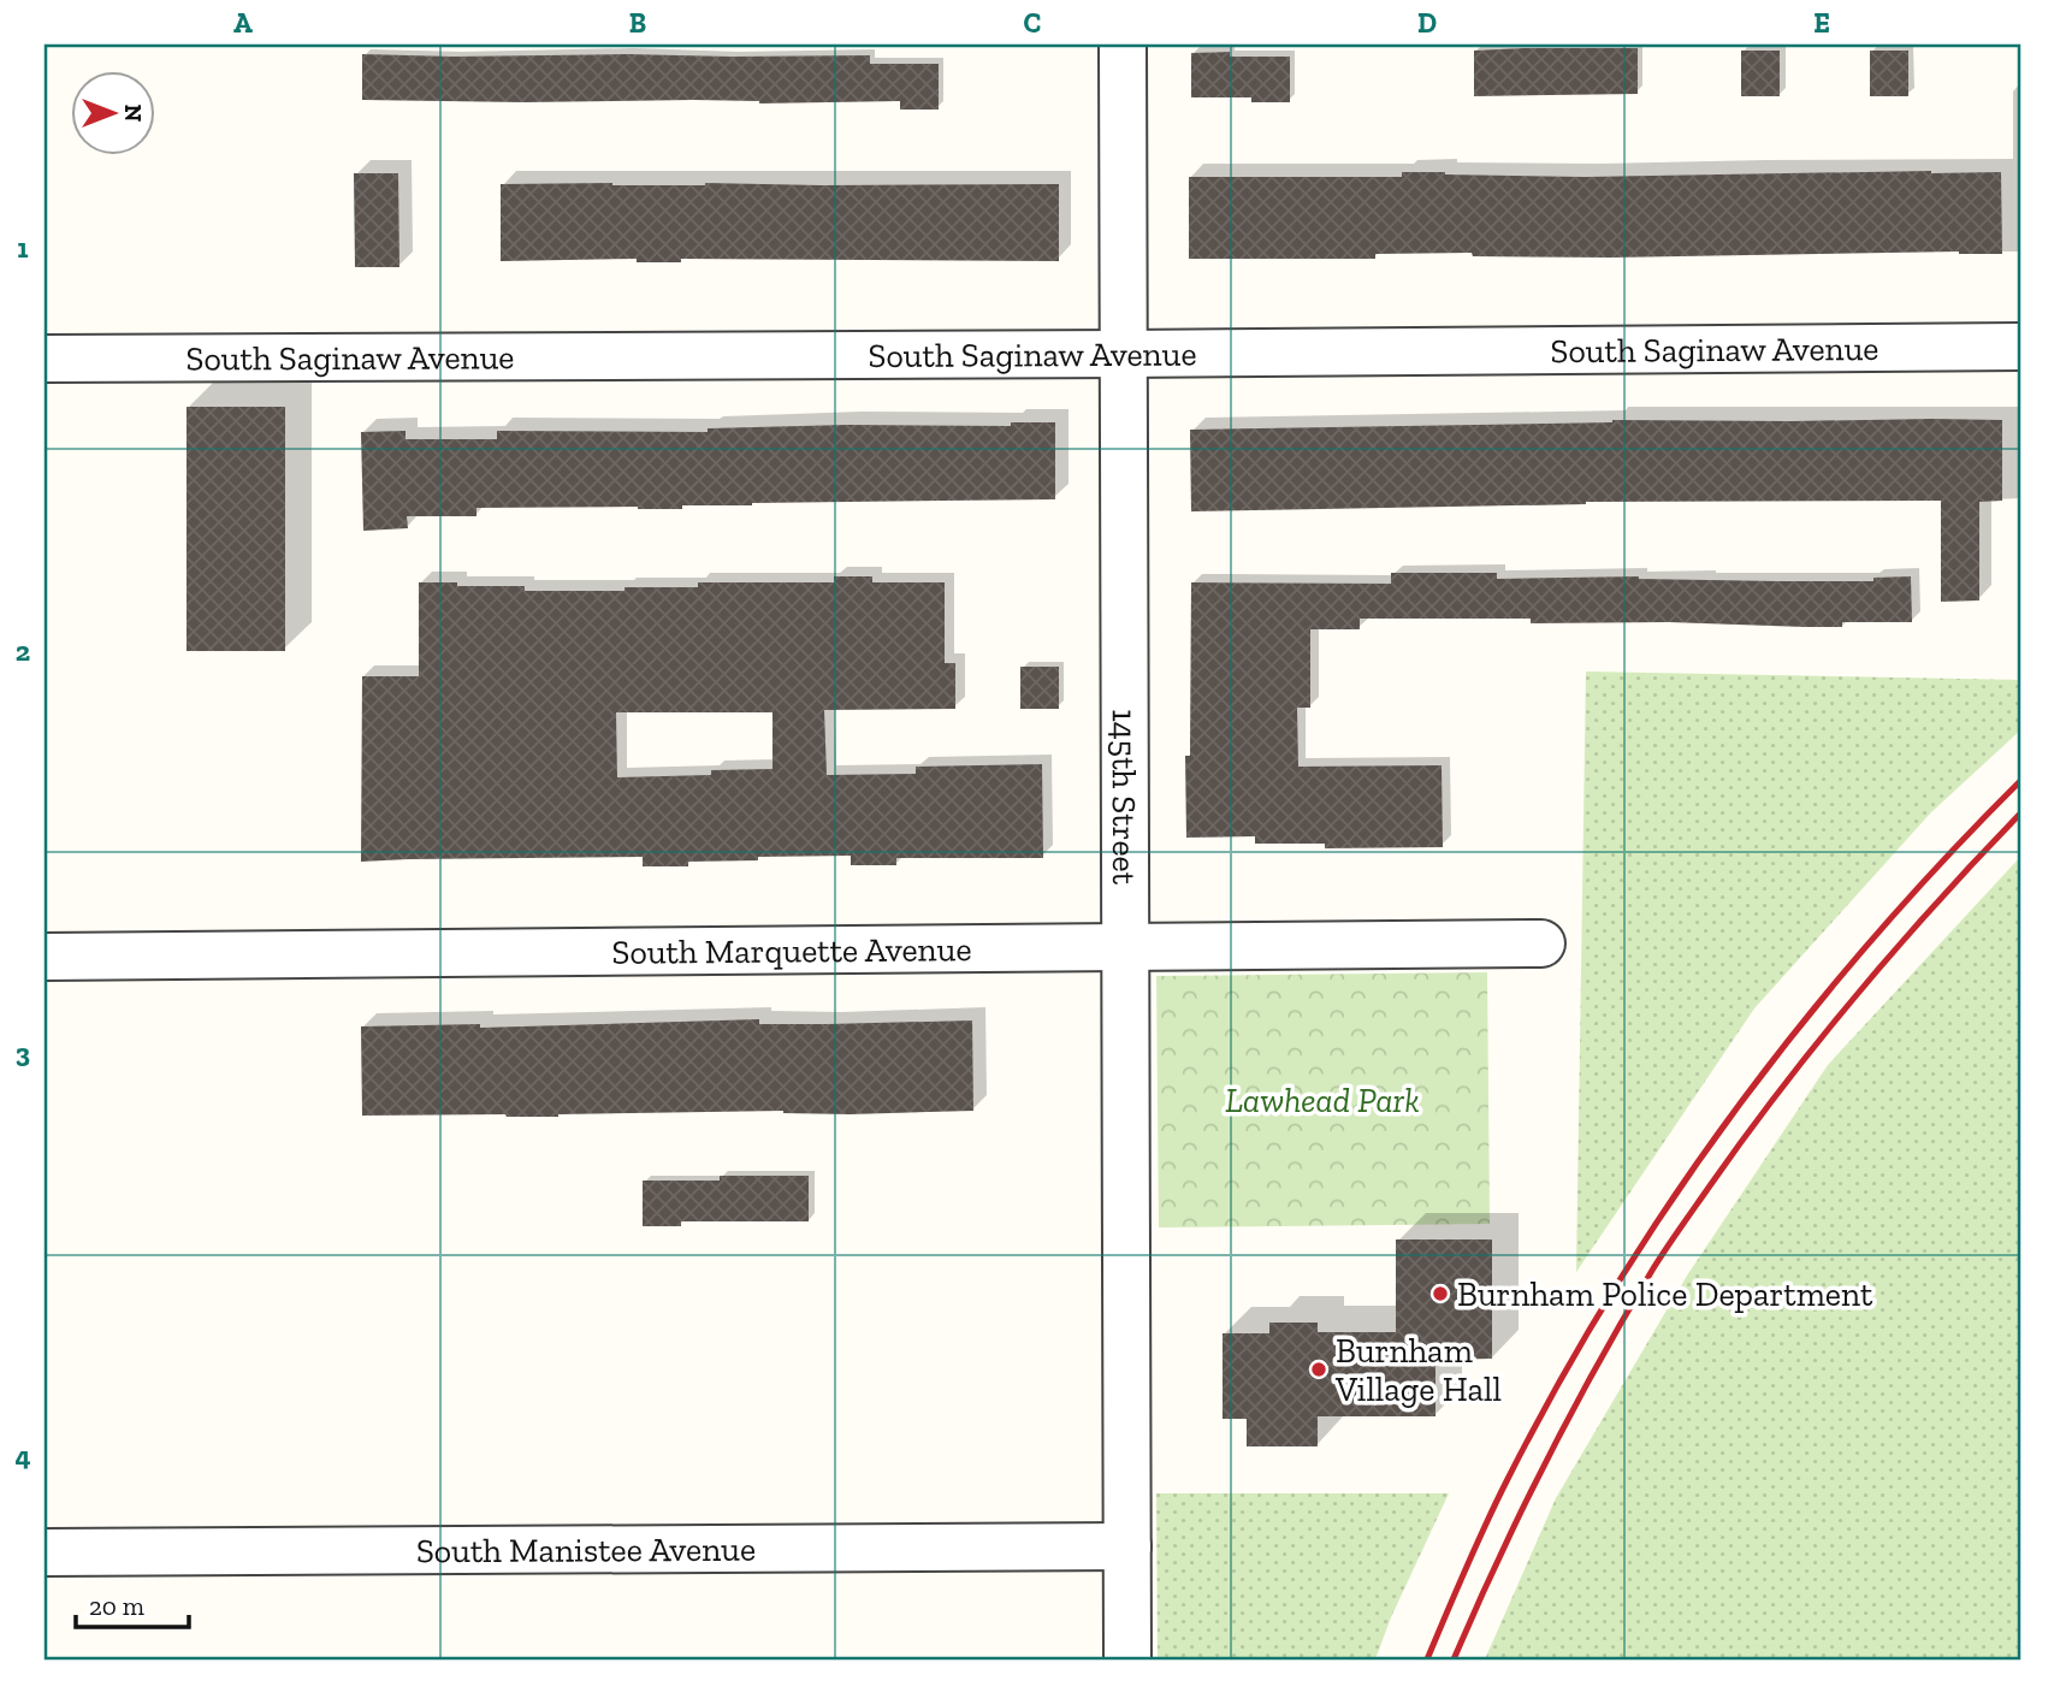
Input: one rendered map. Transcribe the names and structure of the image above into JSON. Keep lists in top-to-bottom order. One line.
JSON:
{"streets":{"street":["South Saginaw Avenue","145th Street","South Marquette Avenue","South Manistee Avenue"]},"crossings":[["South Saginaw Avenue","145th Street"],["145th Street","South Marquette Avenue"],["145th Street","South Manistee Avenue"]],"parks":["Lawhead Park"],"places":["Burnham Police Department","Burnham Village Hall"],"scale_bar":"20 m","north":"right","grid":{"columns":["A","B","C","D","E"],"rows":["1","2","3","4"]}}
